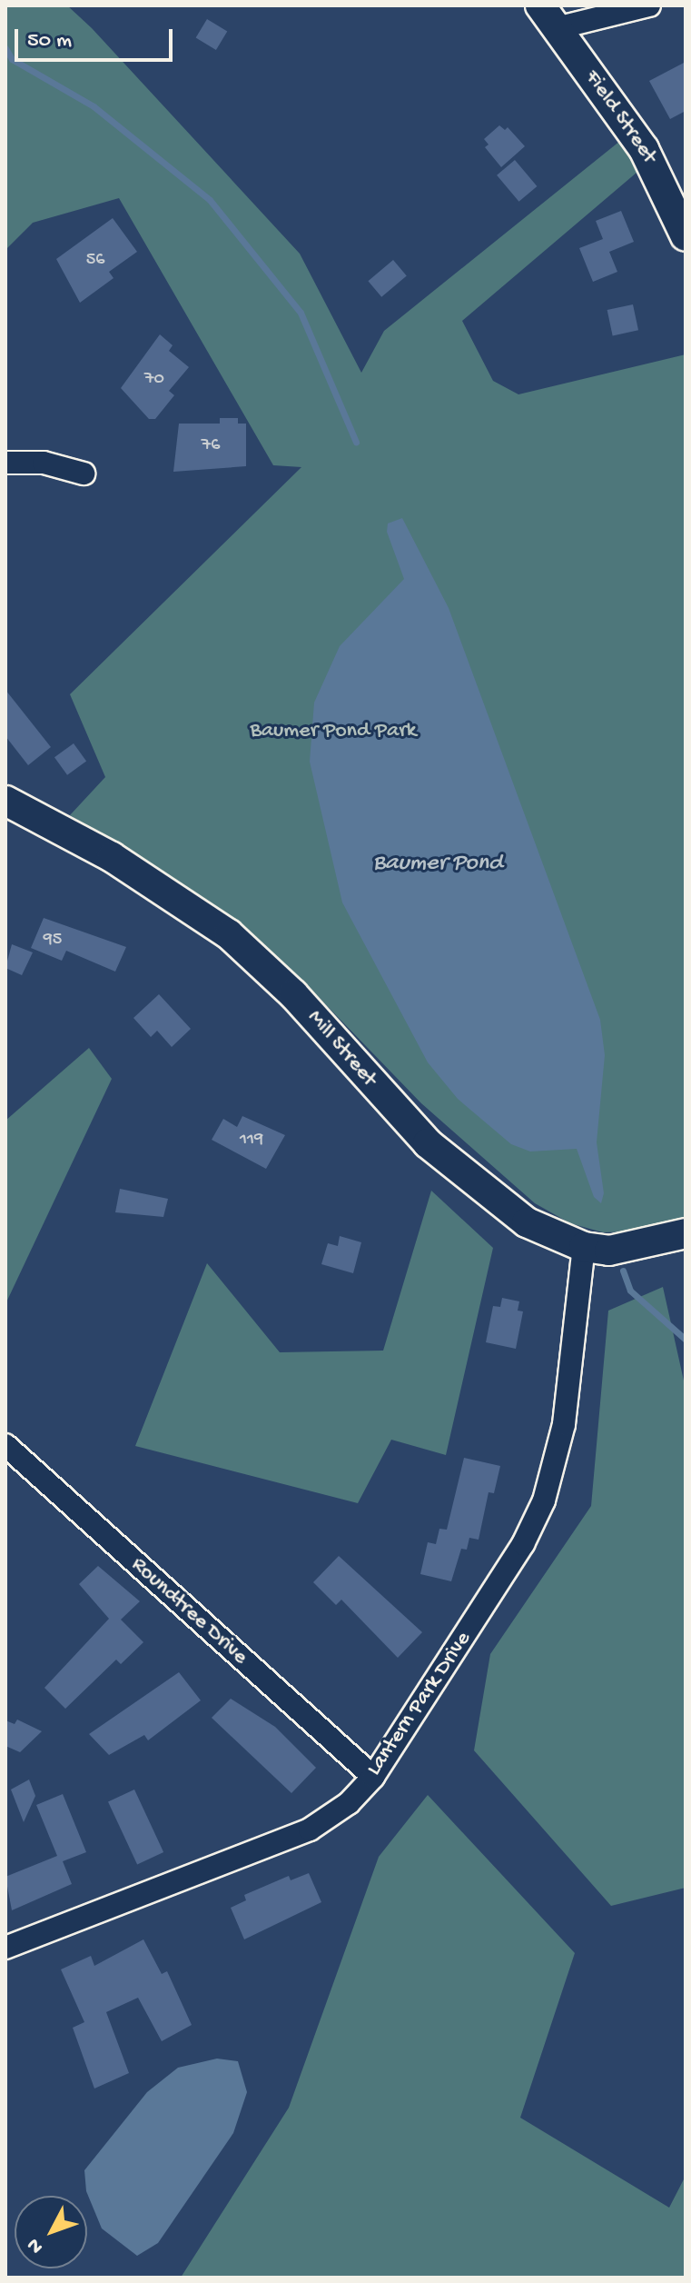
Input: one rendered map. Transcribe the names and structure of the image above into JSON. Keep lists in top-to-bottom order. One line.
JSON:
{"streets":{"street":["Field Street","Mill Street","Roundtree Drive","Lantern Park Drive"]},"crossings":[["Mill Street","Lantern Park Drive"],["Roundtree Drive","Lantern Park Drive"]],"water":["Baumer Pond"],"parks":["Baumer Pond Park"],"house_numbers":["56","70","76","95","119"],"scale_bar":"50 m","north":"bottom left"}
